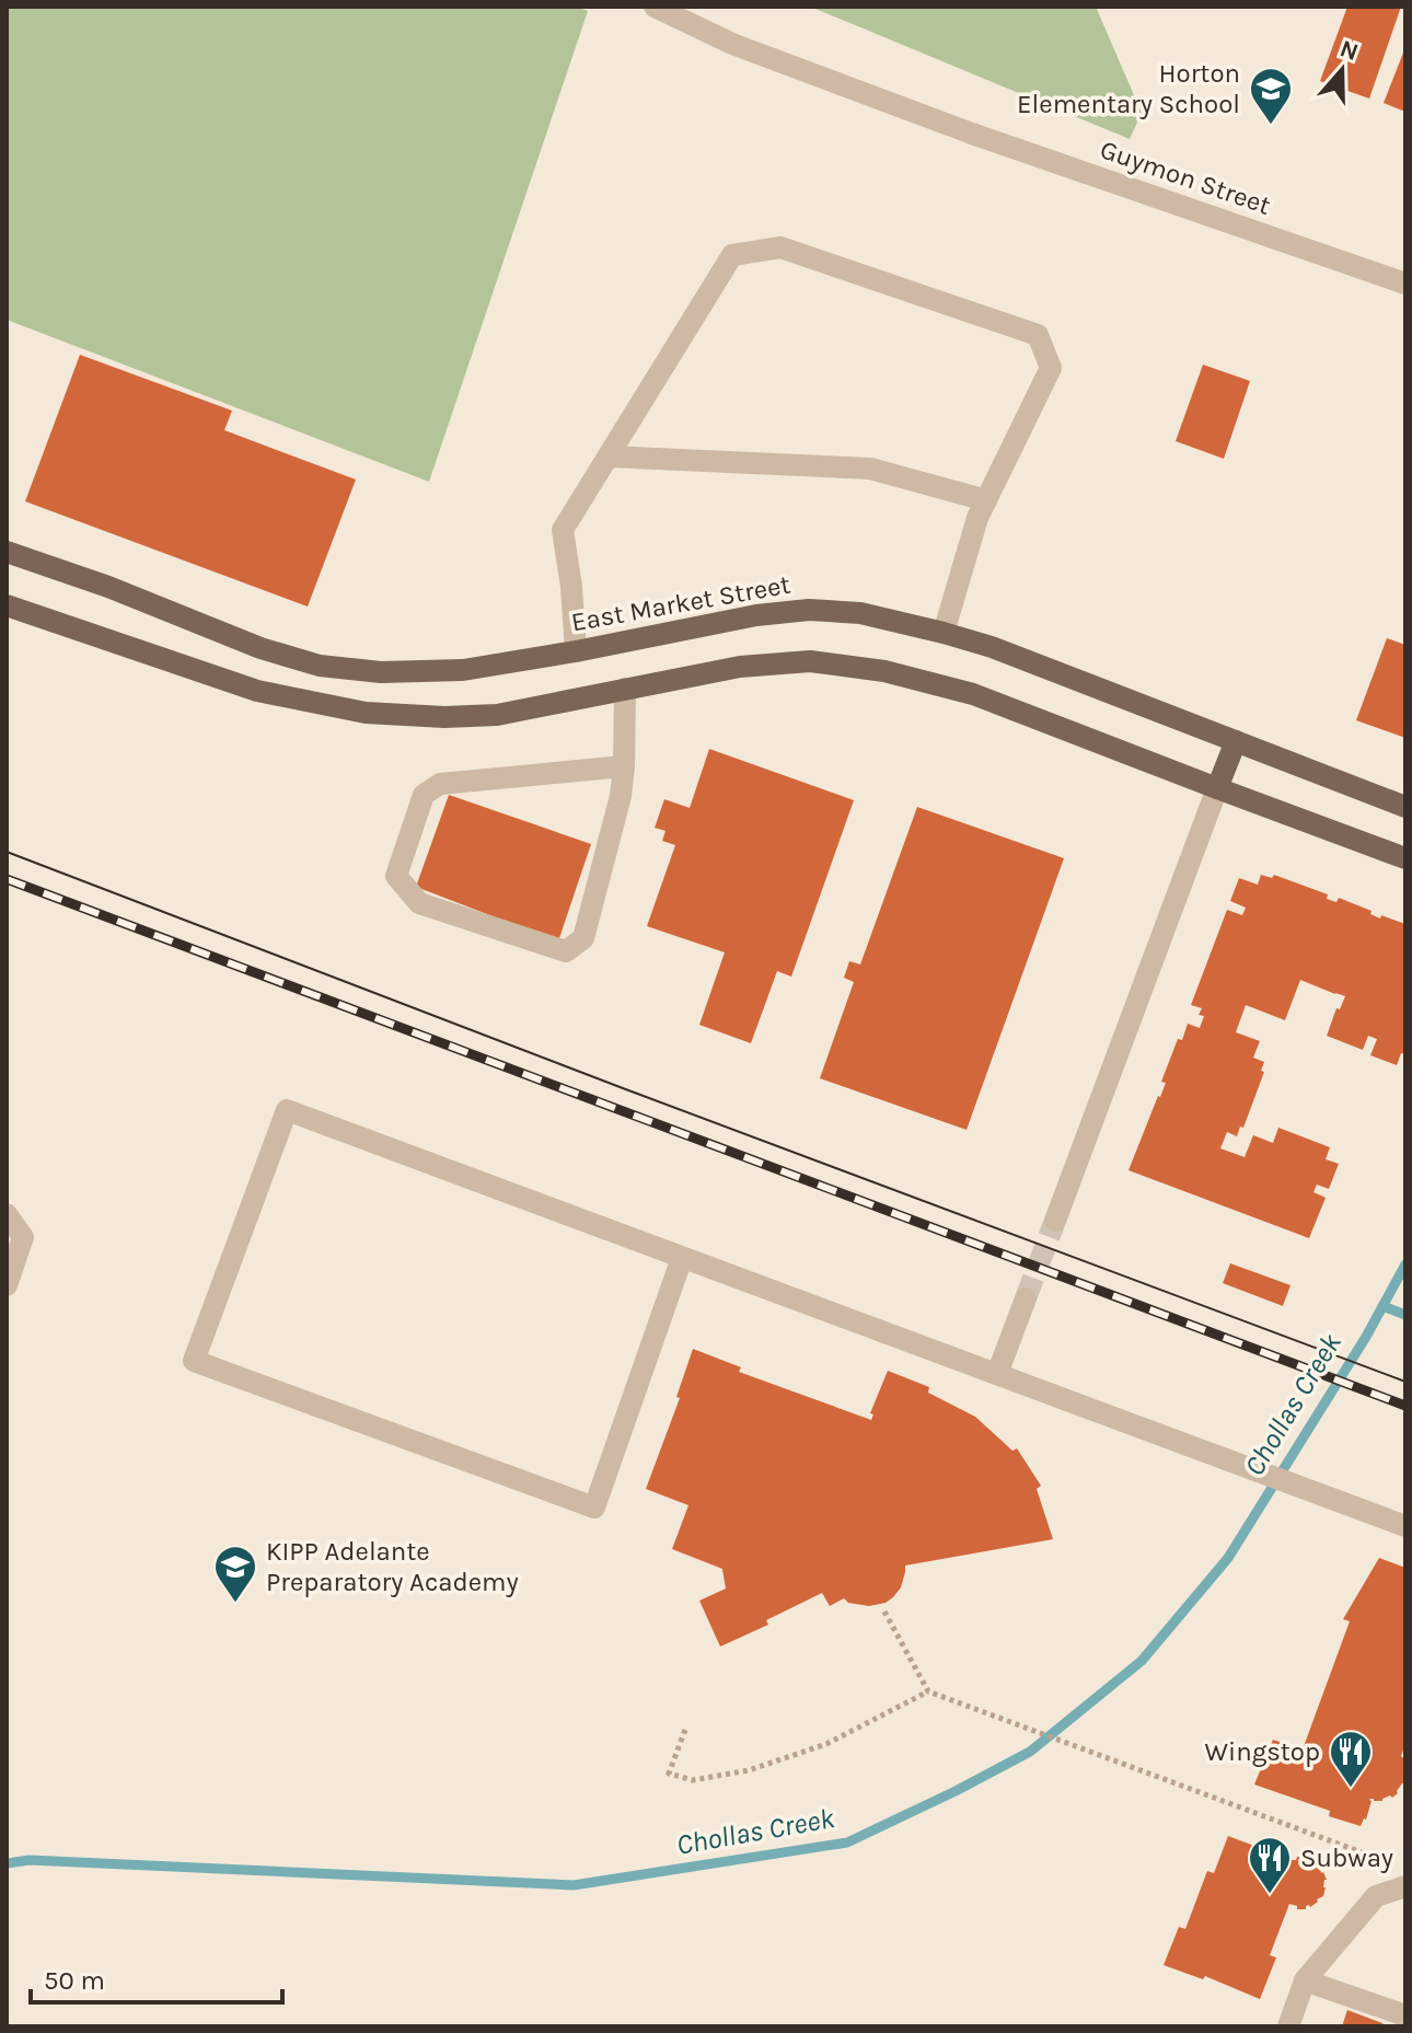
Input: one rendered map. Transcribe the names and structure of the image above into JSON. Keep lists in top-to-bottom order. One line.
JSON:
{"streets":{"main road":["East Market Street"],"street":["Guymon Street"]},"water":["Chollas Creek"],"places":{"school or university":["Horton Elementary School","KIPP Adelante Preparatory Academy"],"restaurant":["Wingstop","Subway"]},"scale_bar":"50 m","north":"top"}
